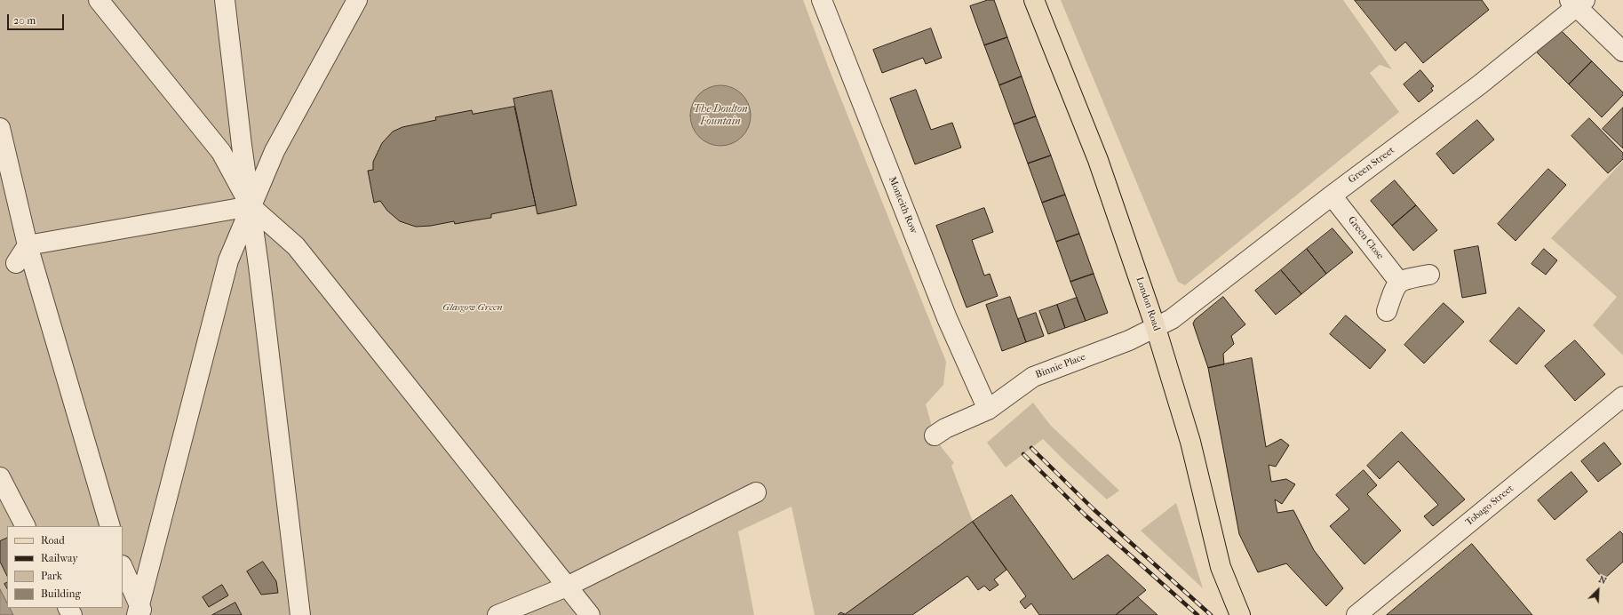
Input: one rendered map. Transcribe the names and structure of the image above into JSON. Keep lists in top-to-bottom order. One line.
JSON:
{"streets":{"main road":["London Road"],"street":["Green Street","Monteith Row","Green Close","Binnie Place","Tobago Street"]},"crossings":[["Green Street","Green Close"],["Green Street","London Road"],["Green Street","Binnie Place"],["Monteith Row","Binnie Place"],["London Road","Binnie Place"]],"water":["The Doulton Fountain"],"parks":["Glasgow Green"],"legend":["Road","Railway","Park","Building"],"scale_bar":"20 m","north":"top right"}
